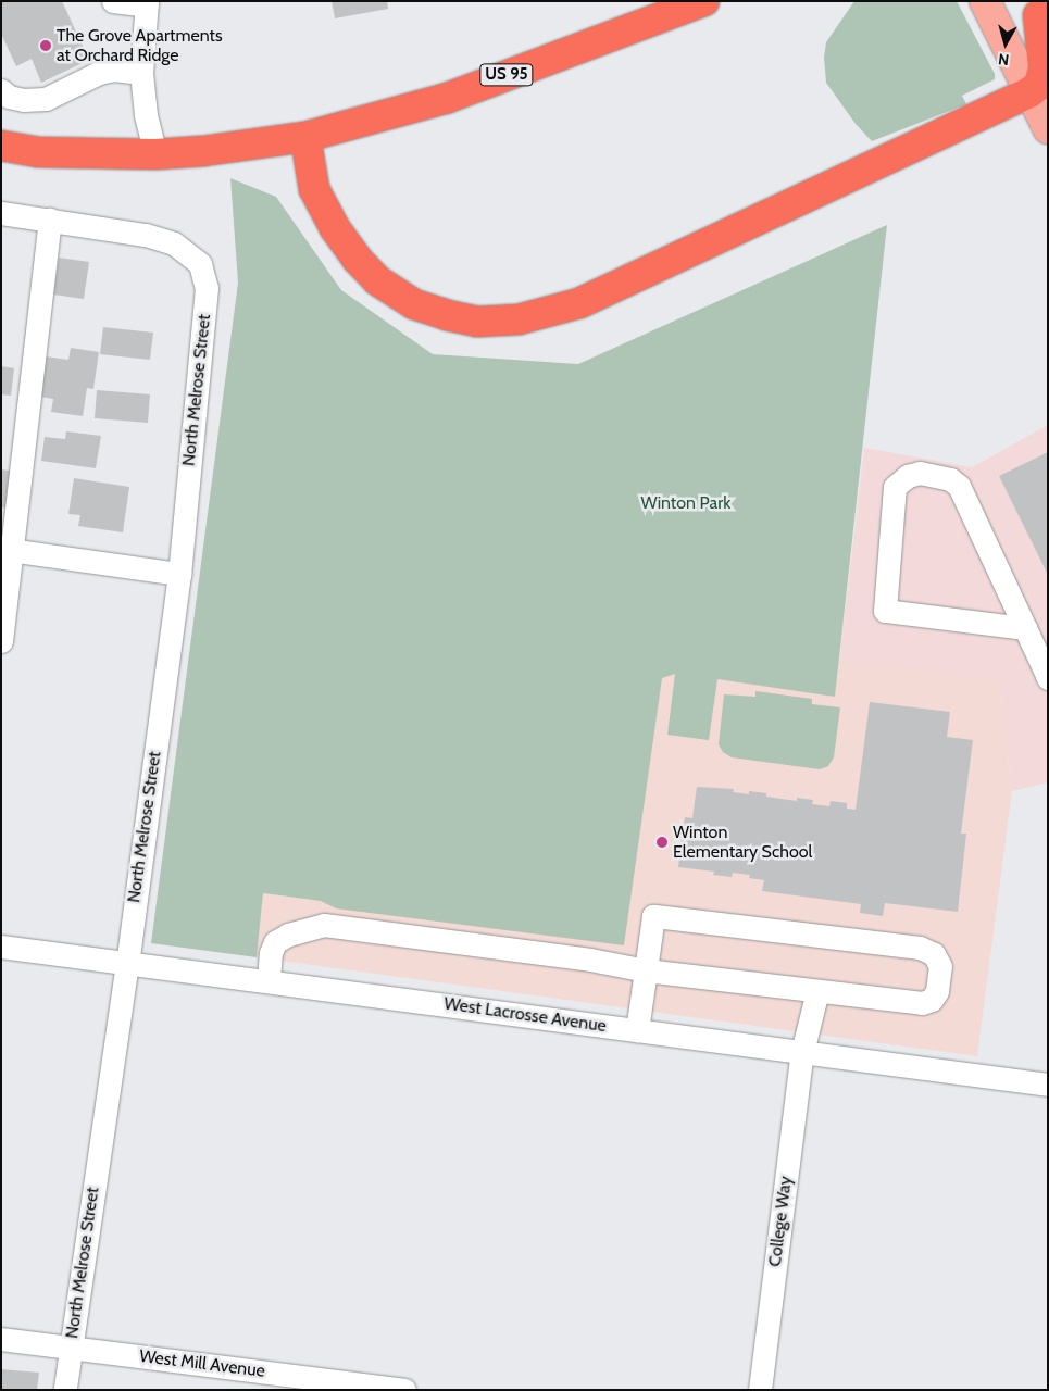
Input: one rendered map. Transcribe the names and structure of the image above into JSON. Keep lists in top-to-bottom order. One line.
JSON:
{"streets":{"highway":["US 95"],"street":["North Melrose Street","West Lacrosse Avenue","College Way","West Mill Avenue"]},"crossings":[["North Melrose Street","West Lacrosse Avenue"],["North Melrose Street","West Mill Avenue"],["West Lacrosse Avenue","College Way"]],"parks":["Winton Park"],"places":["The Grove Apartments at Orchard Ridge","Winton Elementary School"],"north":"bottom"}
